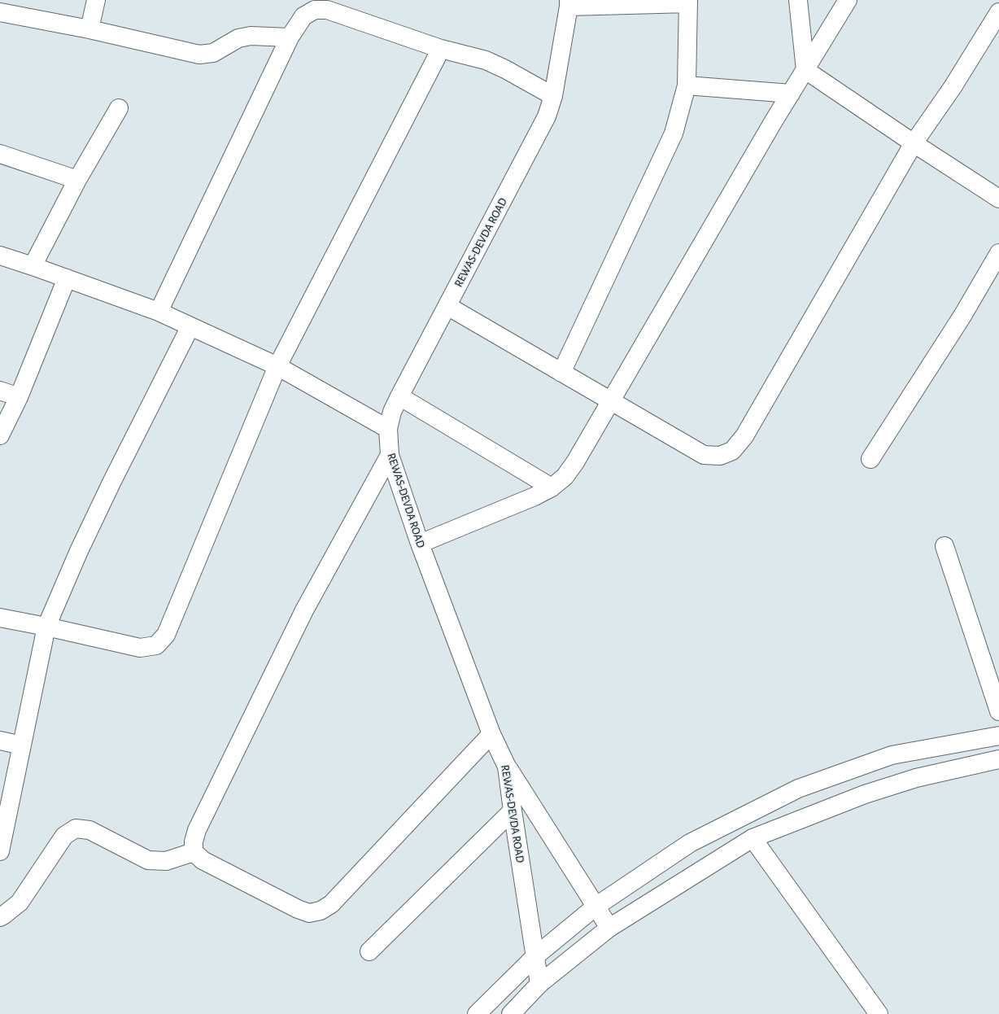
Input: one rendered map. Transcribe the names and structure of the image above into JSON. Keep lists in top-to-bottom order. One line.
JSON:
{"streets":{"street":["REWAS-DEVDA ROAD"]}}
